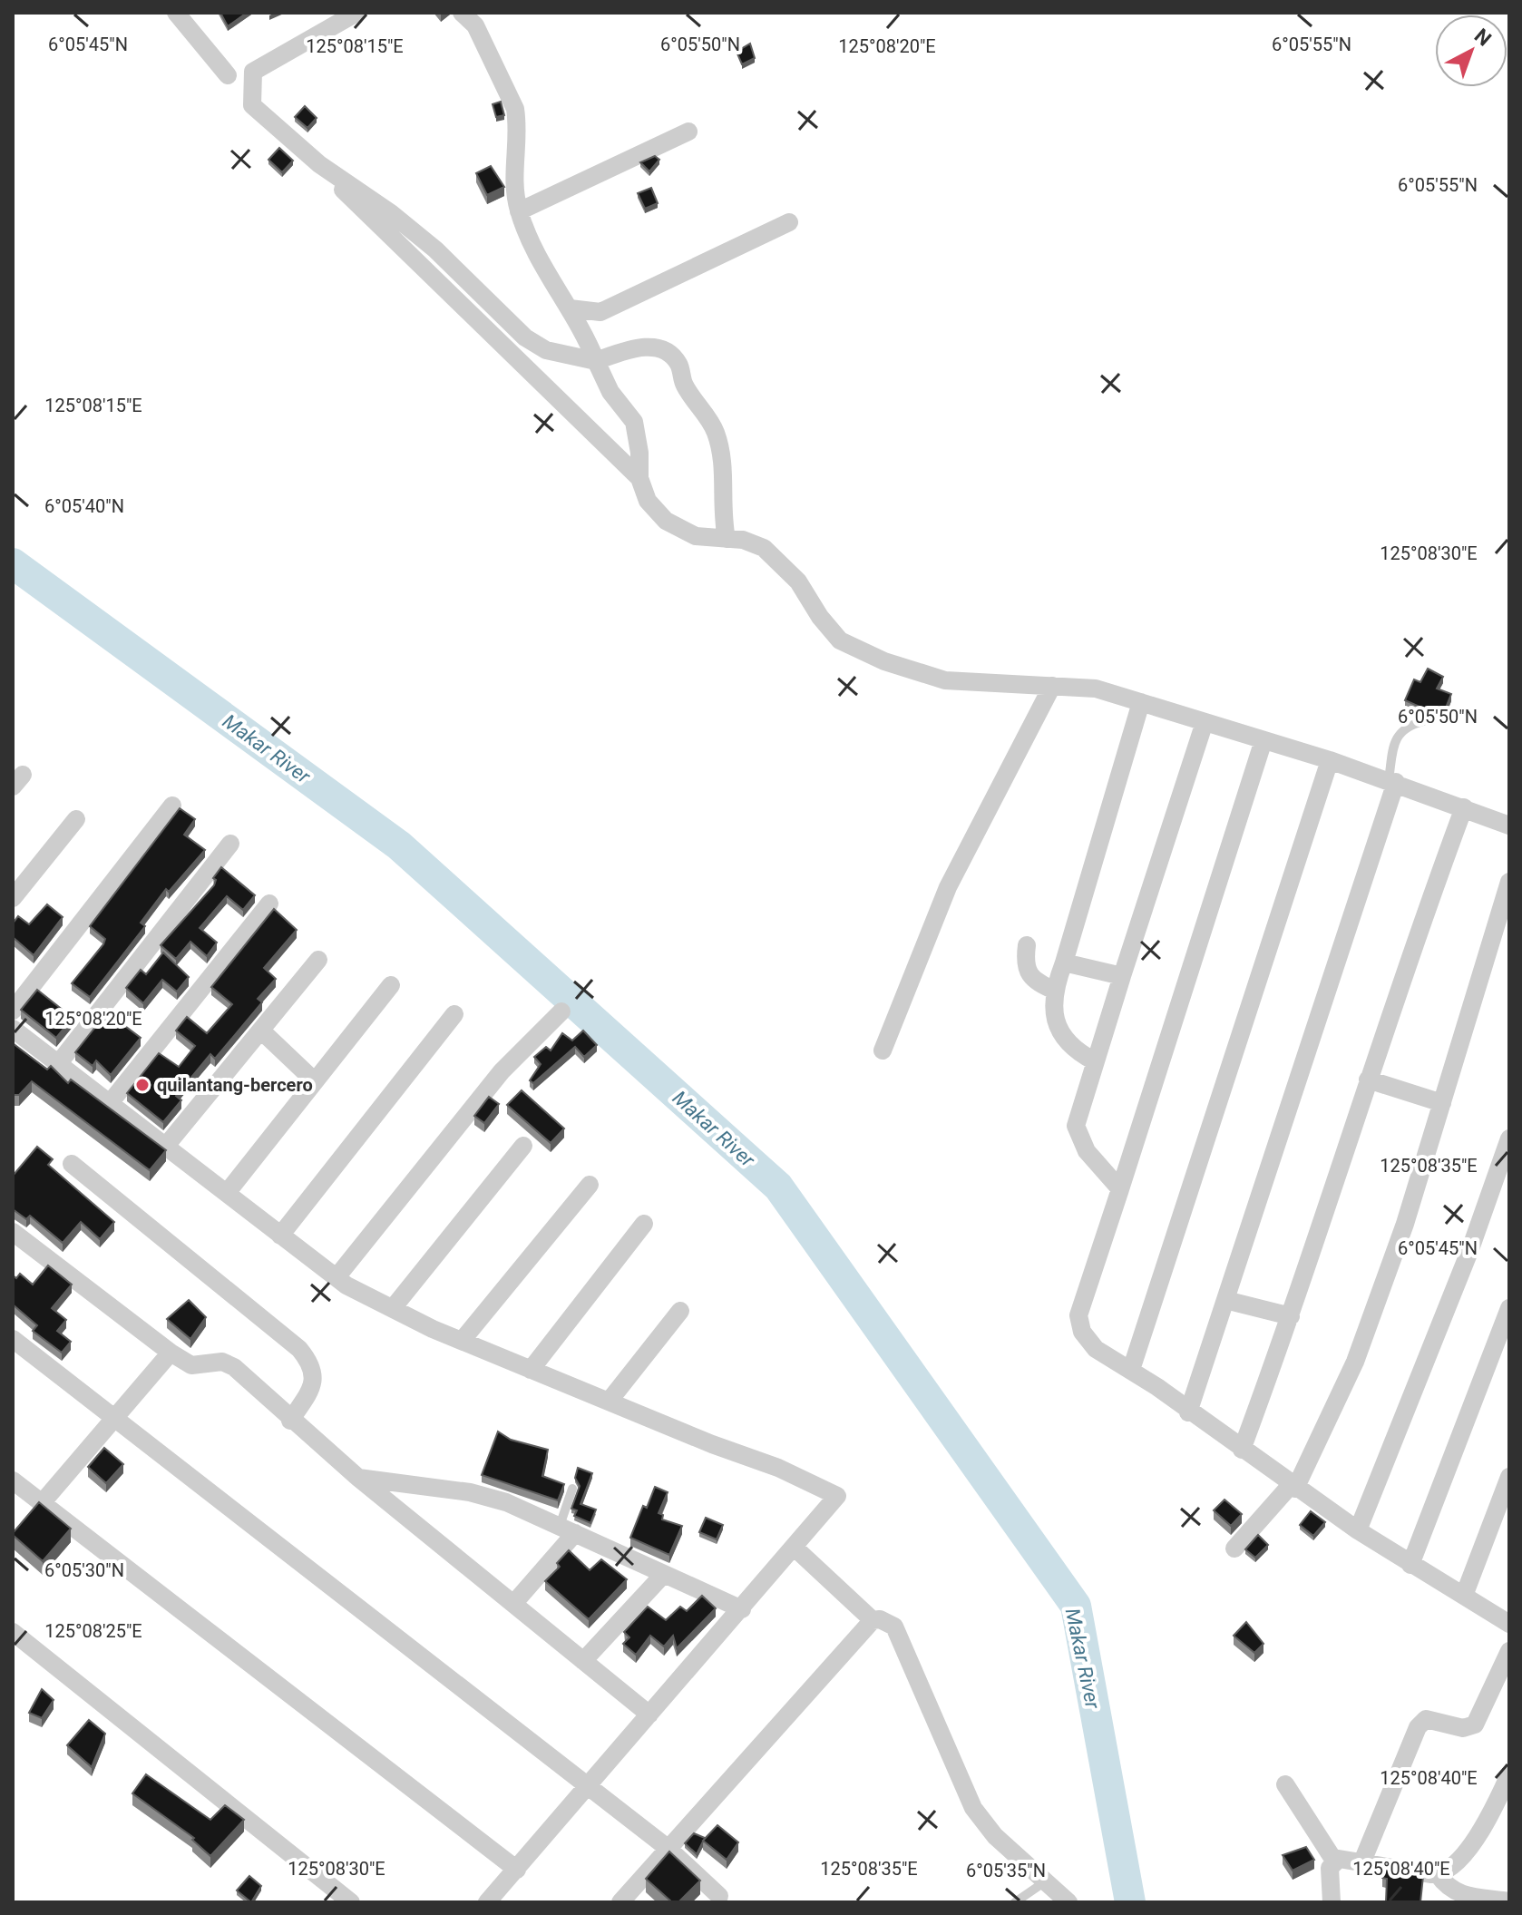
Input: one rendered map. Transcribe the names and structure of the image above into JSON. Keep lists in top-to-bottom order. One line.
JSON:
{"water":["Makar River"],"places":["quilantang-bercero"],"north":"top right","coordinates":["6°05'45\"N","6°05'50\"N","6°05'55\"N","125°08'20\"E","125°08'15\"E","6°05'40\"N","125°08'30\"E","125°08'35\"E","6°05'30\"N","125°08'25\"E","125°08'40\"E","6°05'35\"N"]}
